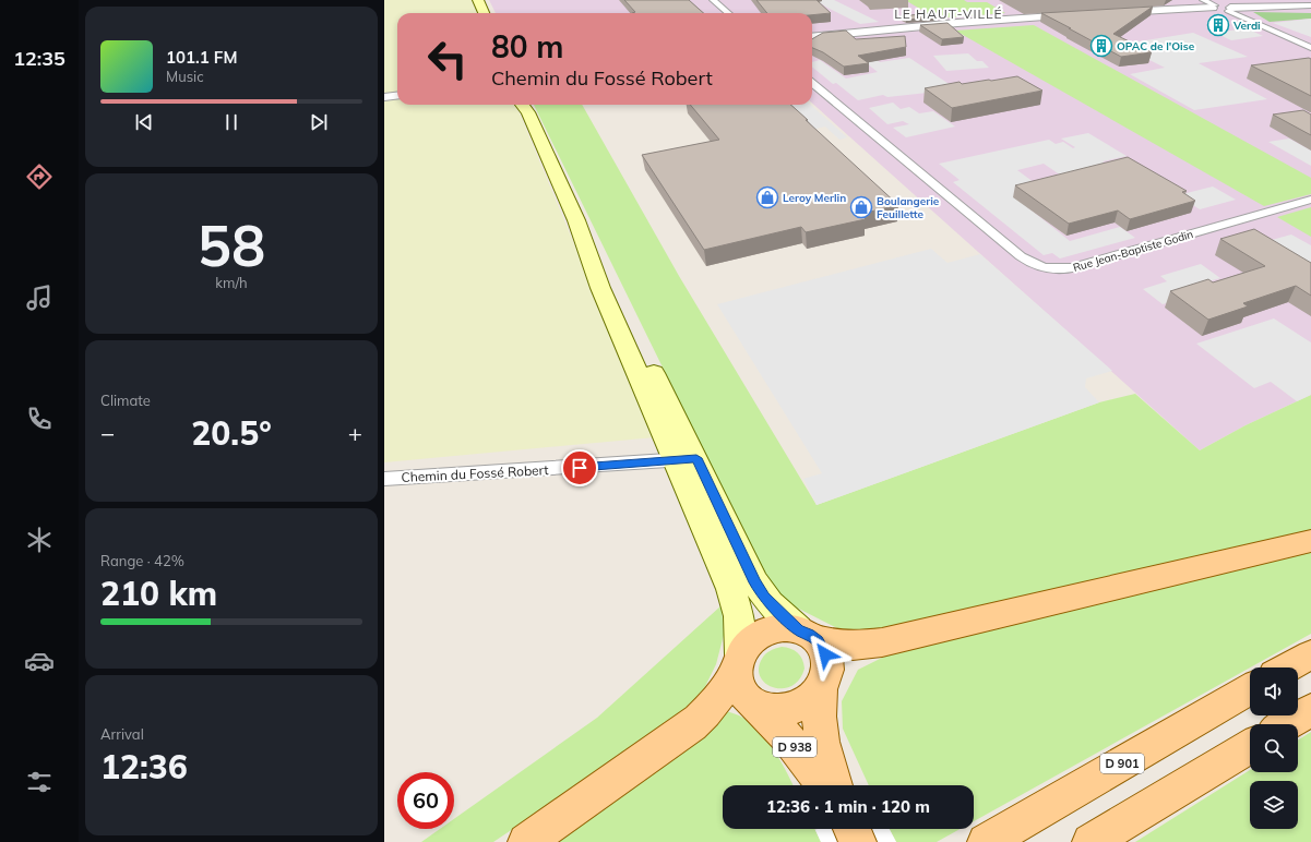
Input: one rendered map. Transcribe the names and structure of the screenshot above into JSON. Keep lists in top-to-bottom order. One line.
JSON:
{"streets":{"main road":["D 938","D 901"],"street":["Rue Jean-Baptiste Godin","Chemin du Fossé Robert"]},"districts":["LE HAUT-VILLÉ"],"places":{"building":["Verdi","OPAC de l'Oise"],"shop":["Leroy Merlin","Boulangerie Feuillette"]},"page":{"tabs":"12:35","turn":["80 m","Chemin du Fossé Robert"],"song":["101.1 FM","Music"],"tile":[["58","km/h"],"Climate",["Range · 42%","210 km"],["Arrival","12:36"]],"heat":["−","20.5°","+"],"limit":"60","trip":"12:36 · 1 min · 120 m"}}
